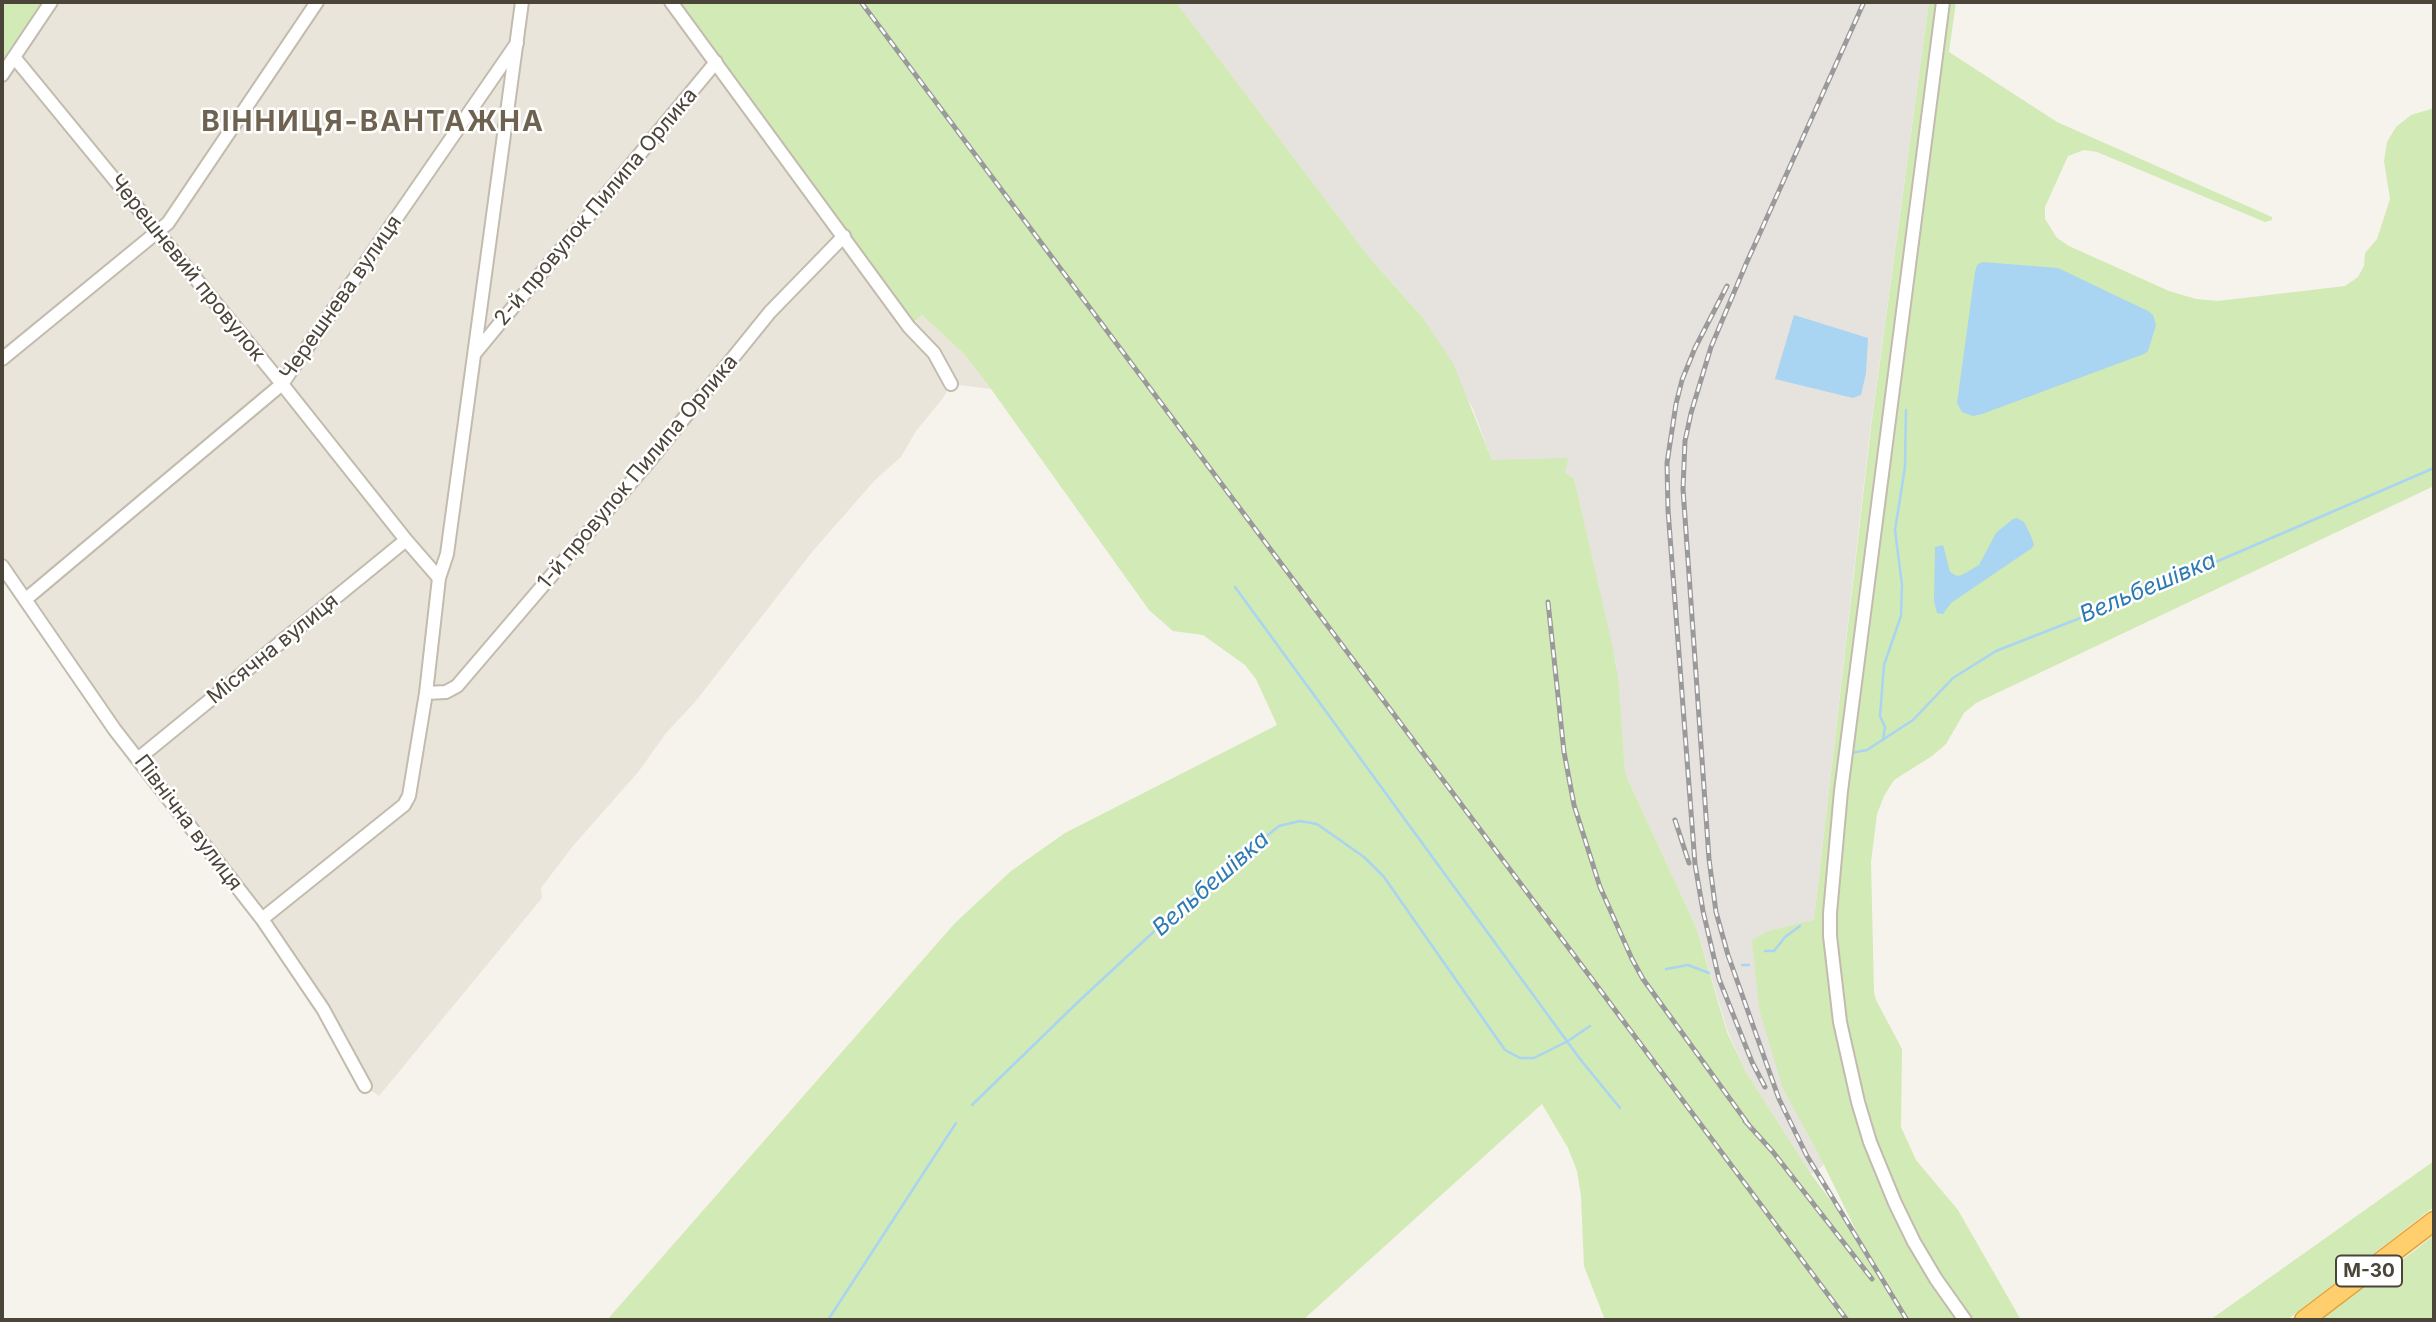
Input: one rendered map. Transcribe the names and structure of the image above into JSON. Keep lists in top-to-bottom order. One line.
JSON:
{"streets":{"highway":["М-30"],"street":["2-й провулок Пилипа Орлика","Черешневий провулок","Черешнева вулиця","1-й провулок Пилипа Орлика","Місячна вулиця","Північна вулиця"]},"crossings":[["Черешневий провулок","Черешнева вулиця"],["Черешневий провулок","Місячна вулиця"],["Черешнева вулиця","Північна вулиця"],["Місячна вулиця","Північна вулиця"]],"districts":["ВІННИЦЯ-ВАНТАЖНА"],"water":["Вельбешівка"]}
